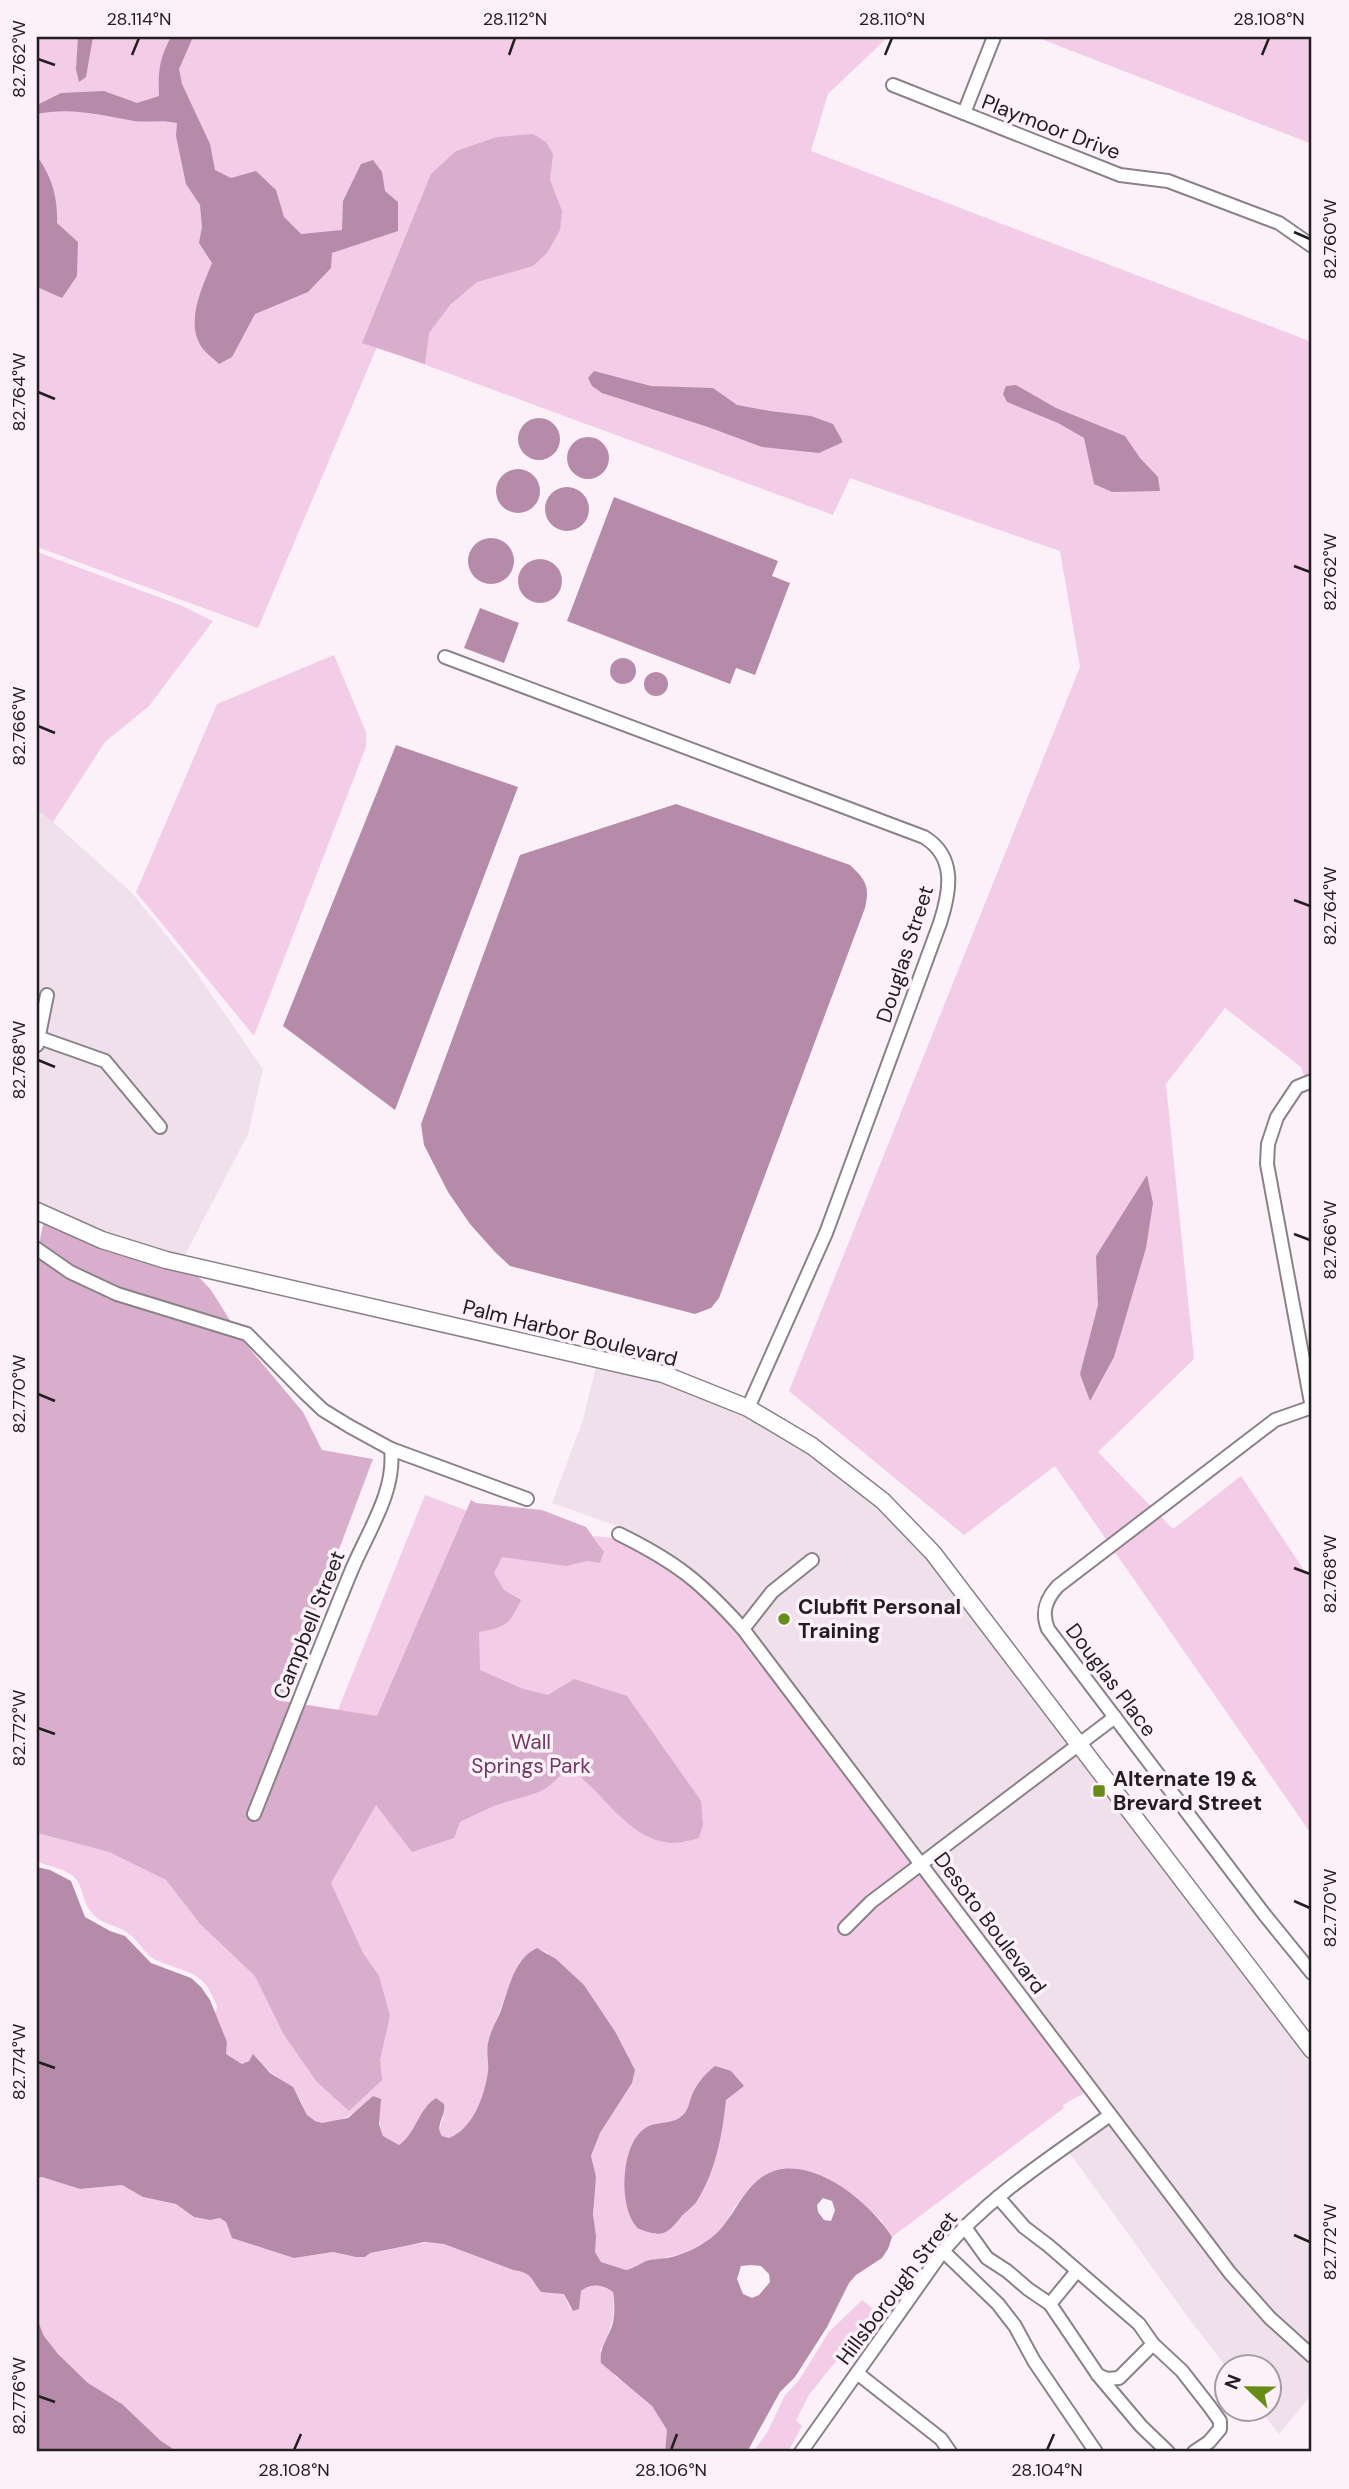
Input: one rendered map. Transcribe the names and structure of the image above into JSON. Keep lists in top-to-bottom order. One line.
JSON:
{"streets":{"main road":["Palm Harbor Boulevard"],"street":["Playmoor Drive","Douglas Street","Campbell Street","Douglas Place","Desoto Boulevard","Hillsborough Street"]},"crossings":[["Douglas Street","Palm Harbor Boulevard"],["Desoto Boulevard","Hillsborough Street"]],"parks":["Wall Springs Park"],"places":{"other":["Clubfit Personal Training"],"transit":["Alternate 19 & Brevard Street"]},"north":"left","coordinates":["28.114°N","28.112°N","28.110°N","28.108°N","82.762°W","82.760°W","82.764°W","82.766°W","82.768°W","82.770°W","82.772°W","82.774°W","82.776°W","28.106°N","28.104°N"]}
